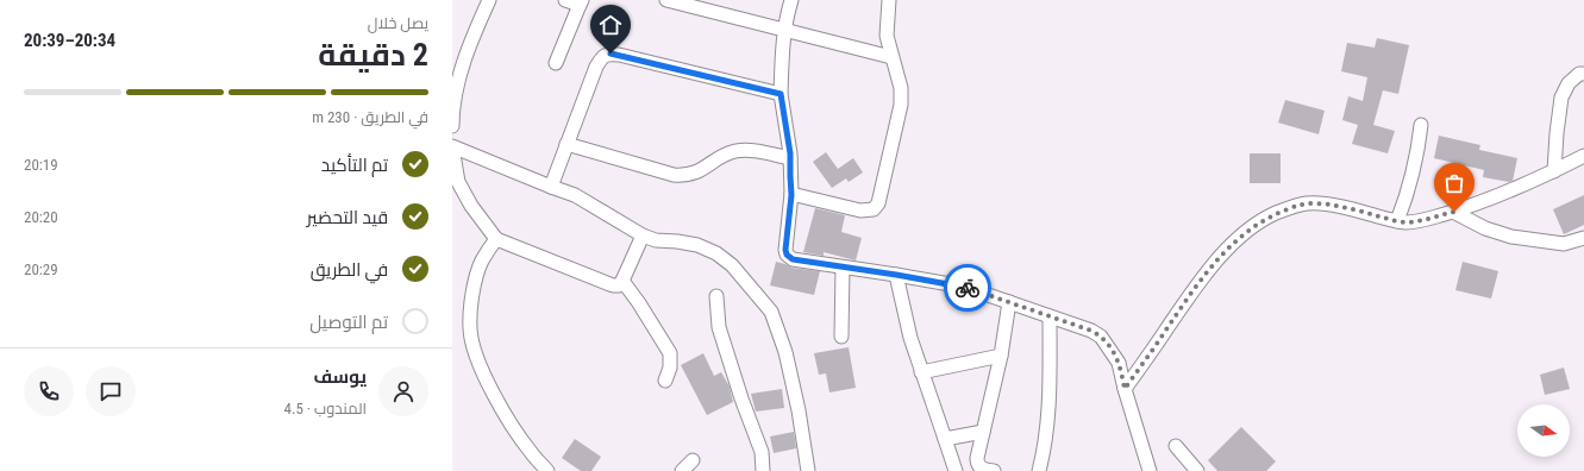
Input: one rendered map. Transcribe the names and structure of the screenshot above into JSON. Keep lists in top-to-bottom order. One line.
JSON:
{"north":"right","page":{"heading":["2 دقيقة","يصل خلال","20:34–20:39"],"panel":["يوسف","المندوب · 4.5"],"bar":"في الطريق · 230 m","list":[["تم التأكيد","20:19"],["قيد التحضير","20:20"],["في الطريق","20:29"],"تم التوصيل"]}}
